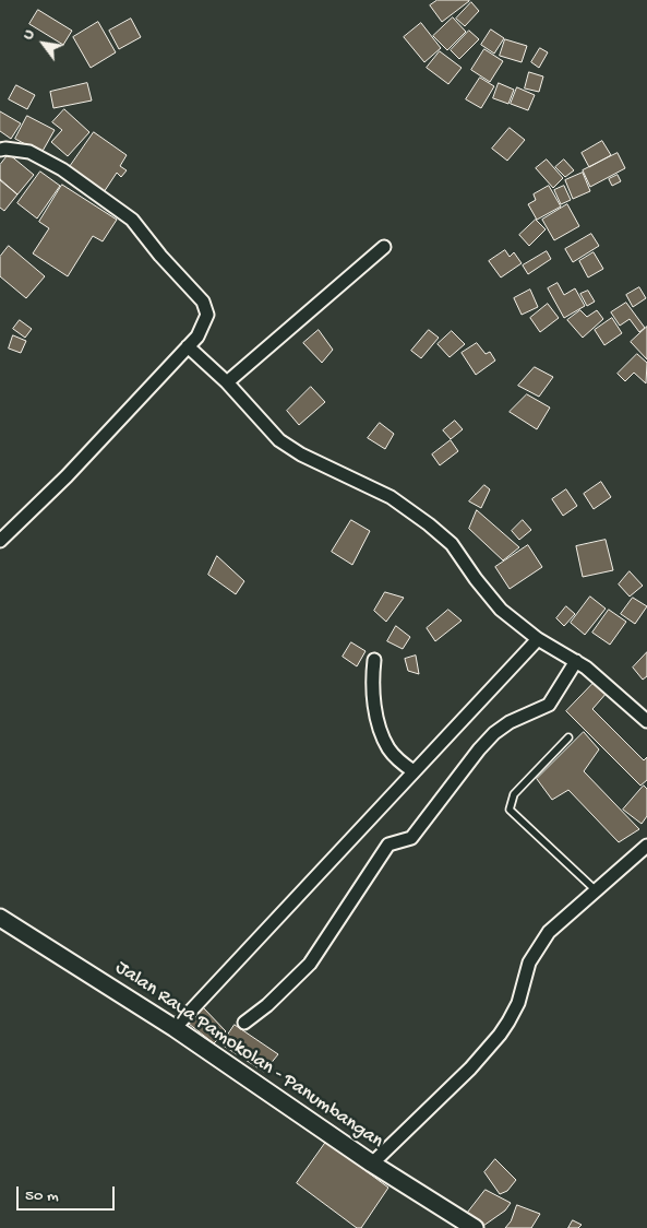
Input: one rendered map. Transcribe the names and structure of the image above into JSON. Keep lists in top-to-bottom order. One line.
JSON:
{"streets":{"main road":["Jalan Raya Pamokolan - Panumbangan"]},"scale_bar":"50 m","north":"top left"}
